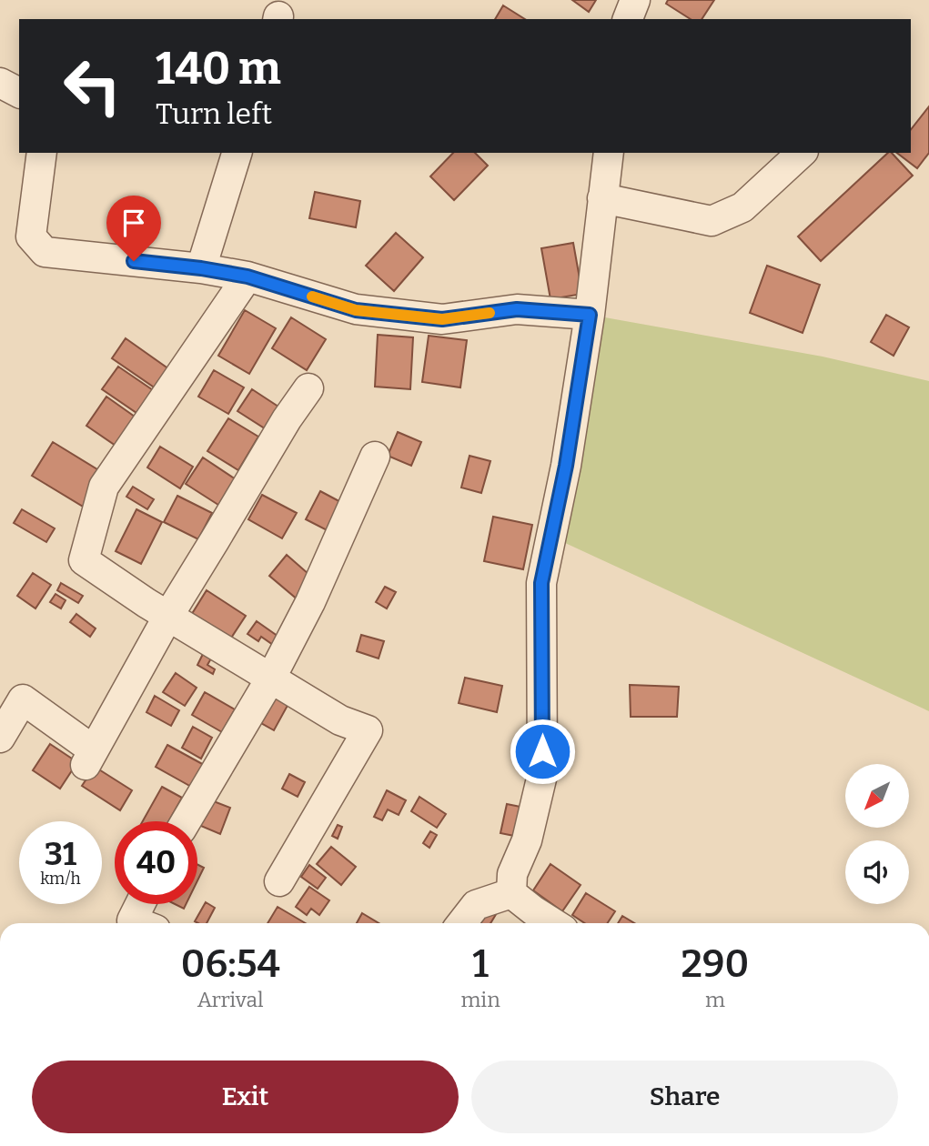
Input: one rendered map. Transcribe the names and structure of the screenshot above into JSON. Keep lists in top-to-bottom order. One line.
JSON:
{"north":"bottom left","page":{"turn":["140 m","Turn left"],"speed":"31 km/h","limit":"40","eta":["06:54","Arrival","1","min","290","m"],"buttons":["Exit","Share"]}}
